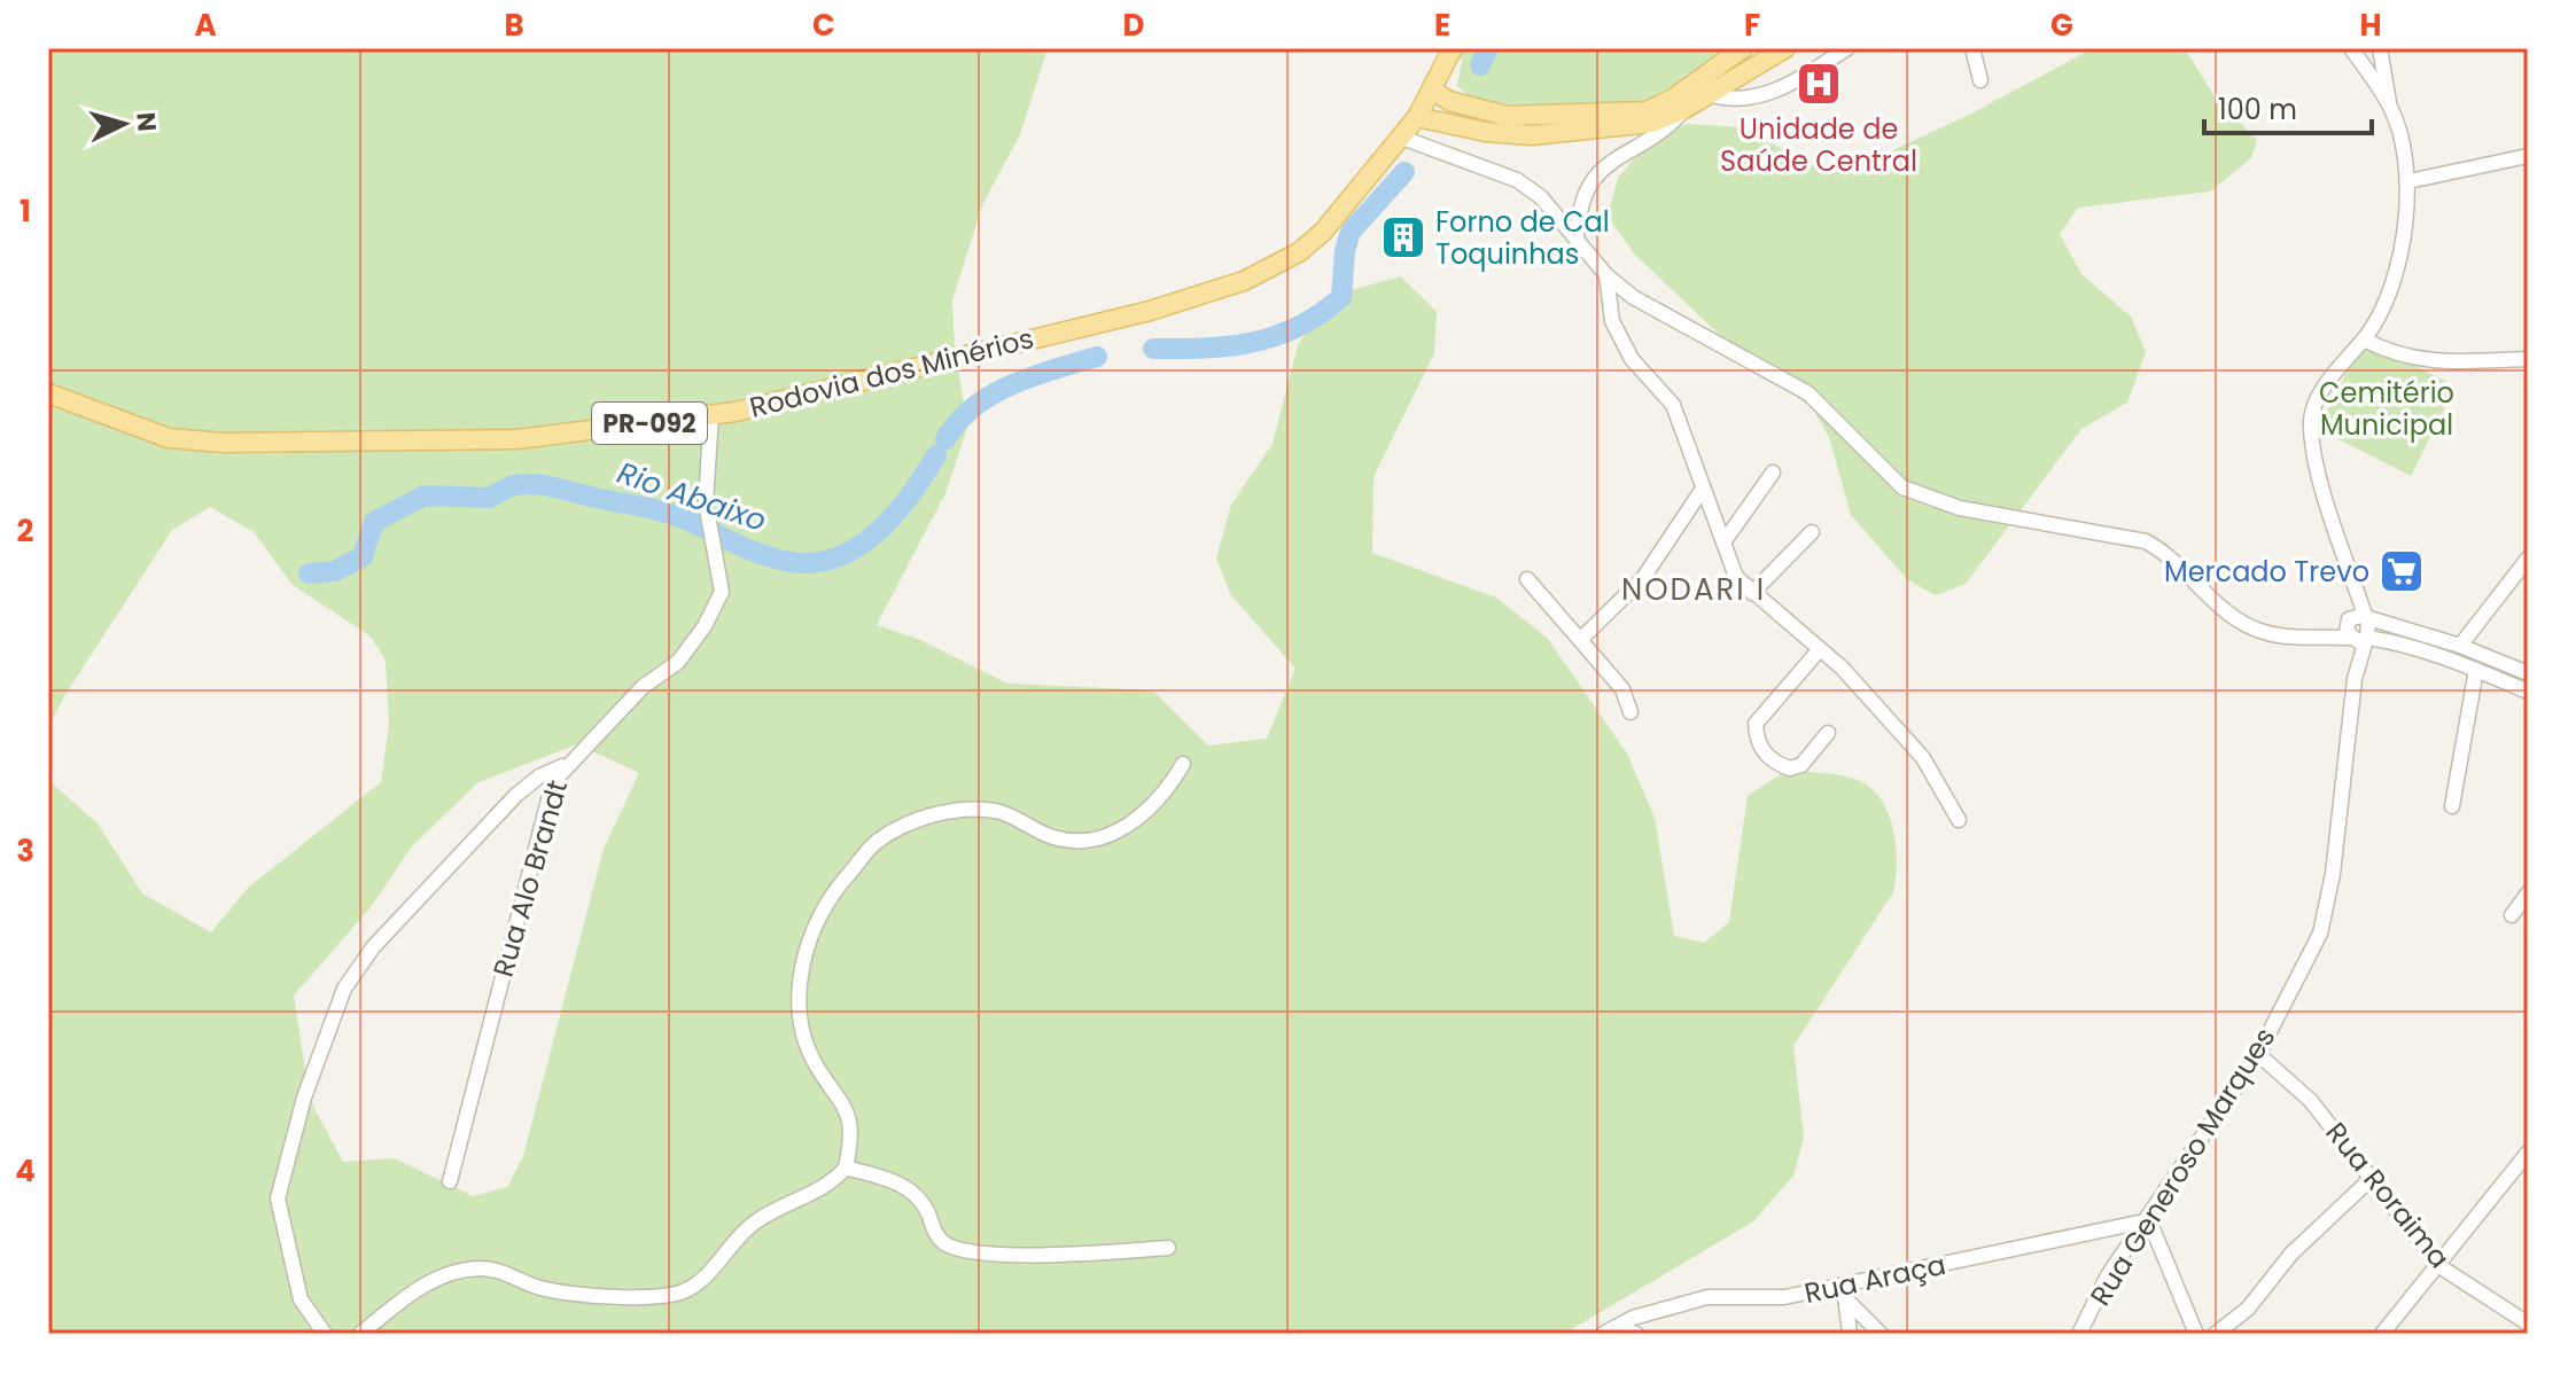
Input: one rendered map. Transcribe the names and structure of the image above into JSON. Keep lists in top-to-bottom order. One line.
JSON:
{"streets":{"main road":["Rodovia dos Minérios","PR-092"],"street":["Rua Alo Brandt","Rua Generoso Marques","Rua Roraima","Rua Araça"]},"crossings":[["Rodovia dos Minérios","PR-092"],["Rodovia dos Minérios","Rua Alo Brandt"],["Rua Generoso Marques","Rua Roraima"],["Rua Generoso Marques","Rua Araça"]],"districts":["NODARI I"],"water":["Rio Abaixo"],"parks":["Cemitério Municipal"],"places":{"hospital":["Unidade de Saúde Central"],"building":["Forno de Cal Toquinhas"],"supermarket":["Mercado Trevo"]},"scale_bar":"100 m","north":"right","grid":{"columns":["A","B","C","D","E","F","G","H"],"rows":["1","2","3","4"]}}
